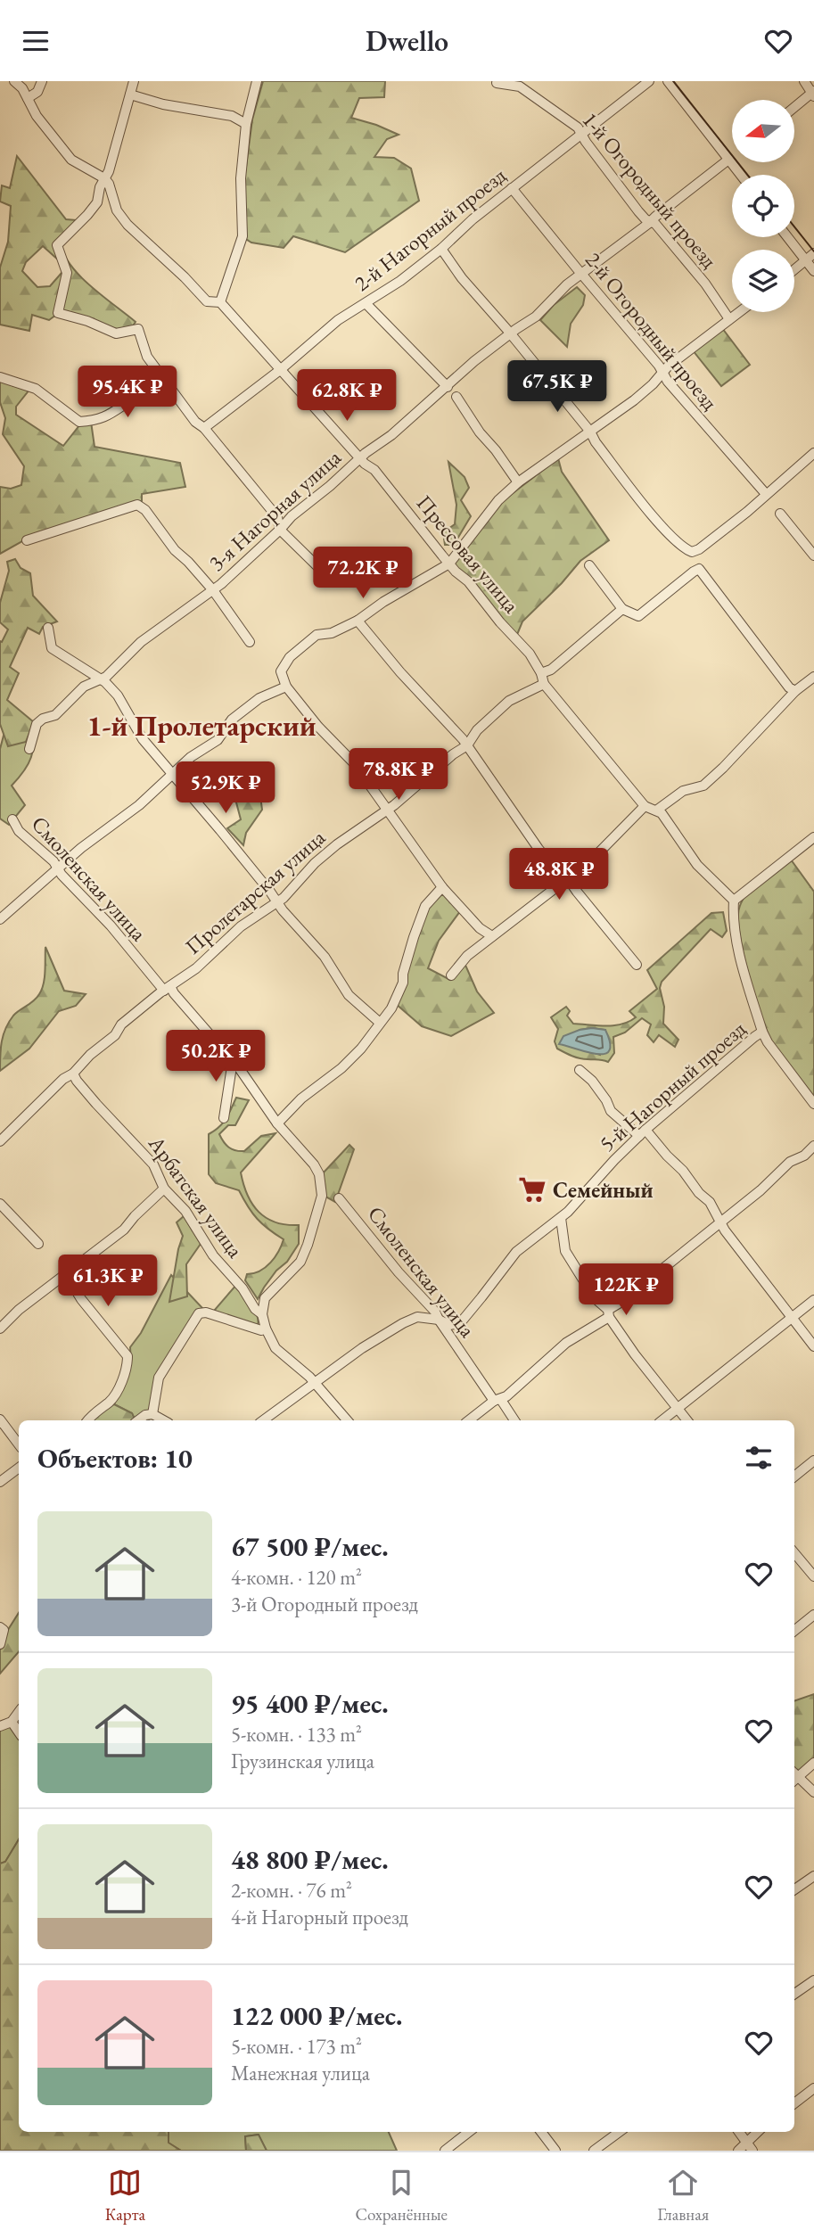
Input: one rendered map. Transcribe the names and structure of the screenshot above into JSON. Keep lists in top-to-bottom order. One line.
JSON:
{"streets":{"street":["1-й Огородный проезд","2-й Нагорный проезд","2-й Огородный проезд","3-я Нагорная улица","Прессовая улица","Смоленская улица","Пролетарская улица","5-й Нагорный проезд","Арбатская улица"]},"crossings":[["1-й Огородный проезд","2-й Нагорный проезд"],["1-й Огородный проезд","3-я Нагорная улица"],["2-й Нагорный проезд","2-й Огородный проезд"],["2-й Нагорный проезд","Прессовая улица"],["2-й Огородный проезд","3-я Нагорная улица"],["3-я Нагорная улица","Прессовая улица"],["Прессовая улица","Пролетарская улица"],["Смоленская улица","Пролетарская улица"],["Смоленская улица","5-й Нагорный проезд"],["Смоленская улица","Арбатская улица"],["Пролетарская улица","Арбатская улица"]],"districts":["1-й Пролетарский"],"places":{"supermarket":["Семейный"]},"north":"left","page":{"header":"Dwello","price":["67.5K ₽","95.4K ₽","62.8K ₽","72.2K ₽","78.8K ₽","52.9K ₽","48.8K ₽","50.2K ₽","61.3K ₽","122K ₽"],"heading":"Объектов: 10","list":[{"name":"67 500 ₽/мес.","note":"4-комн. · 120 m² · 3-й Огородный проезд"},{"name":"95 400 ₽/мес.","note":"5-комн. · 133 m² · Грузинская улица"},{"name":"48 800 ₽/мес.","note":"2-комн. · 76 m² · 4-й Нагорный проезд"},{"name":"122 000 ₽/мес.","note":"5-комн. · 173 m² · Манежная улица"}],"tabs":["Карта","Сохранённые","Главная"]}}
